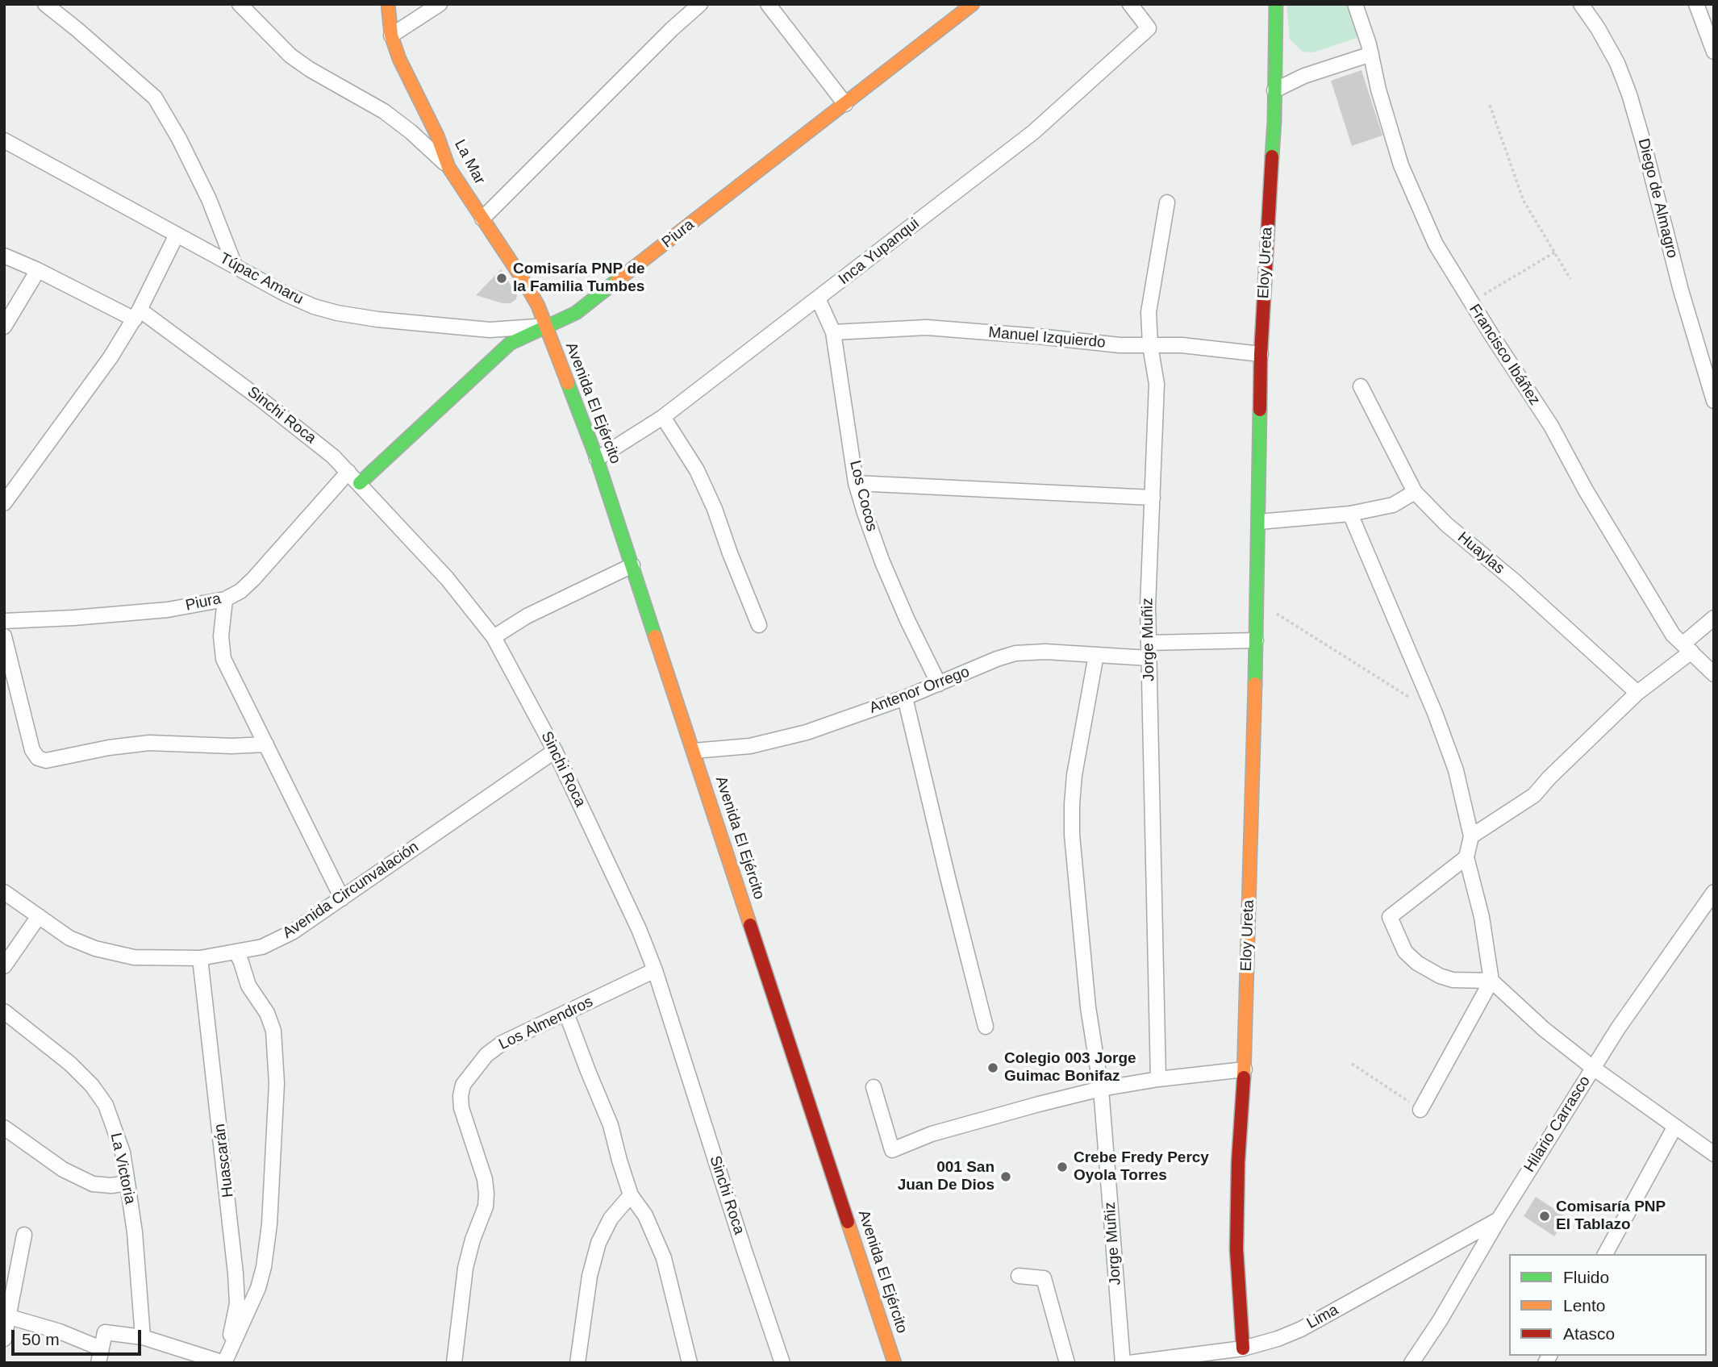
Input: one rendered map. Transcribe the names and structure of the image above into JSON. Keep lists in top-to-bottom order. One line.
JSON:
{"streets":{"street":["La Mar","Diego de Almagro","Piura","Inca Yupanqui","Eloy Ureta","Túpac Amaru","Manuel Izquierdo","Francisco Ibáñez","Avenida El Ejército","Sinchi Roca","Los Cocos","Huaylas","Jorge Muñiz","Antenor Orrego","Avenida Circunvalación","Los Almendros","Hilario Carrasco","Huascarán","La Victoria","Lima"]},"crossings":[["La Mar","Piura"],["La Mar","Túpac Amaru"],["La Mar","Avenida El Ejército"],["Piura","Túpac Amaru"],["Piura","Avenida El Ejército"],["Piura","Sinchi Roca"],["Inca Yupanqui","Avenida El Ejército"],["Inca Yupanqui","Los Cocos"],["Eloy Ureta","Manuel Izquierdo"],["Eloy Ureta","Lima"],["Túpac Amaru","Avenida El Ejército"],["Manuel Izquierdo","Los Cocos"],["Manuel Izquierdo","Jorge Muñiz"],["Avenida El Ejército","Antenor Orrego"],["Sinchi Roca","Avenida Circunvalación"],["Sinchi Roca","Los Almendros"],["Los Cocos","Antenor Orrego"],["Jorge Muñiz","Antenor Orrego"],["Avenida Circunvalación","Huascarán"],["Hilario Carrasco","Lima"]],"places":["Comisaría PNP de la Familia Tumbes","Colegio 003 Jorge Guimac Bonifaz","Crebe Fredy Percy Oyola Torres","001 San Juan De Dios","Comisaría PNP El Tablazo"],"legend":["Fluido","Lento","Atasco"],"scale_bar":"50 m"}
